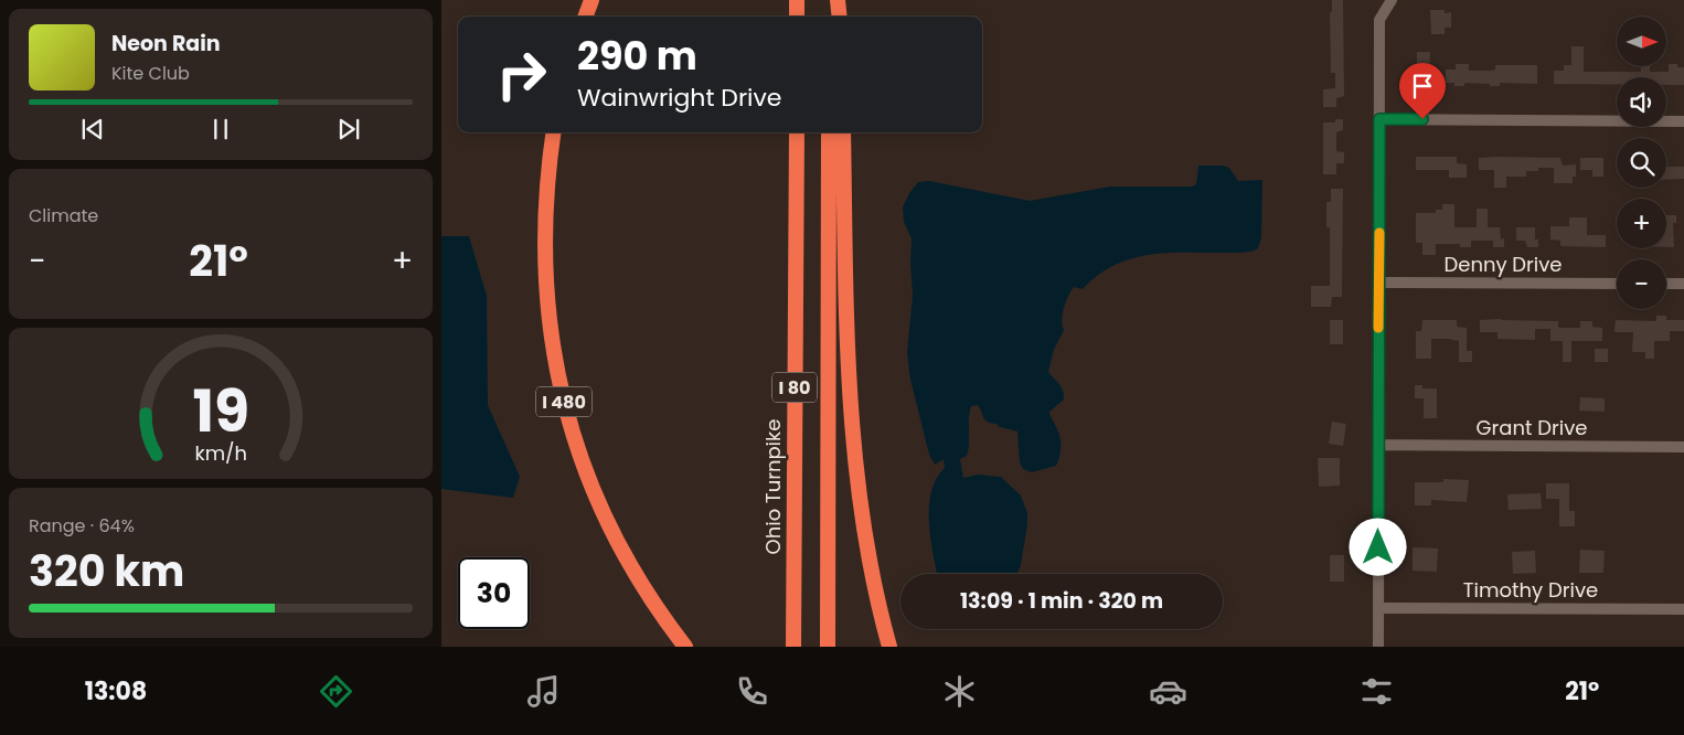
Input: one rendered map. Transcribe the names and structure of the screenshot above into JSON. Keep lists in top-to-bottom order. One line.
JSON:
{"streets":{"highway":["I 80","I 480","Ohio Turnpike"],"street":["Denny Drive","Grant Drive","Timothy Drive"]},"north":"right","page":{"map_buttons":["+","−"],"turn":["290 m","Wainwright Drive"],"song":["Neon Rain","Kite Club"],"tile":["Climate",["Range · 64%","320 km"]],"heat":["−","21°","+"],"limit":"30","trip":"13:09 · 1 min · 320 m","tabs":["13:08","21°"],"gauge":["19","km/h"]}}
